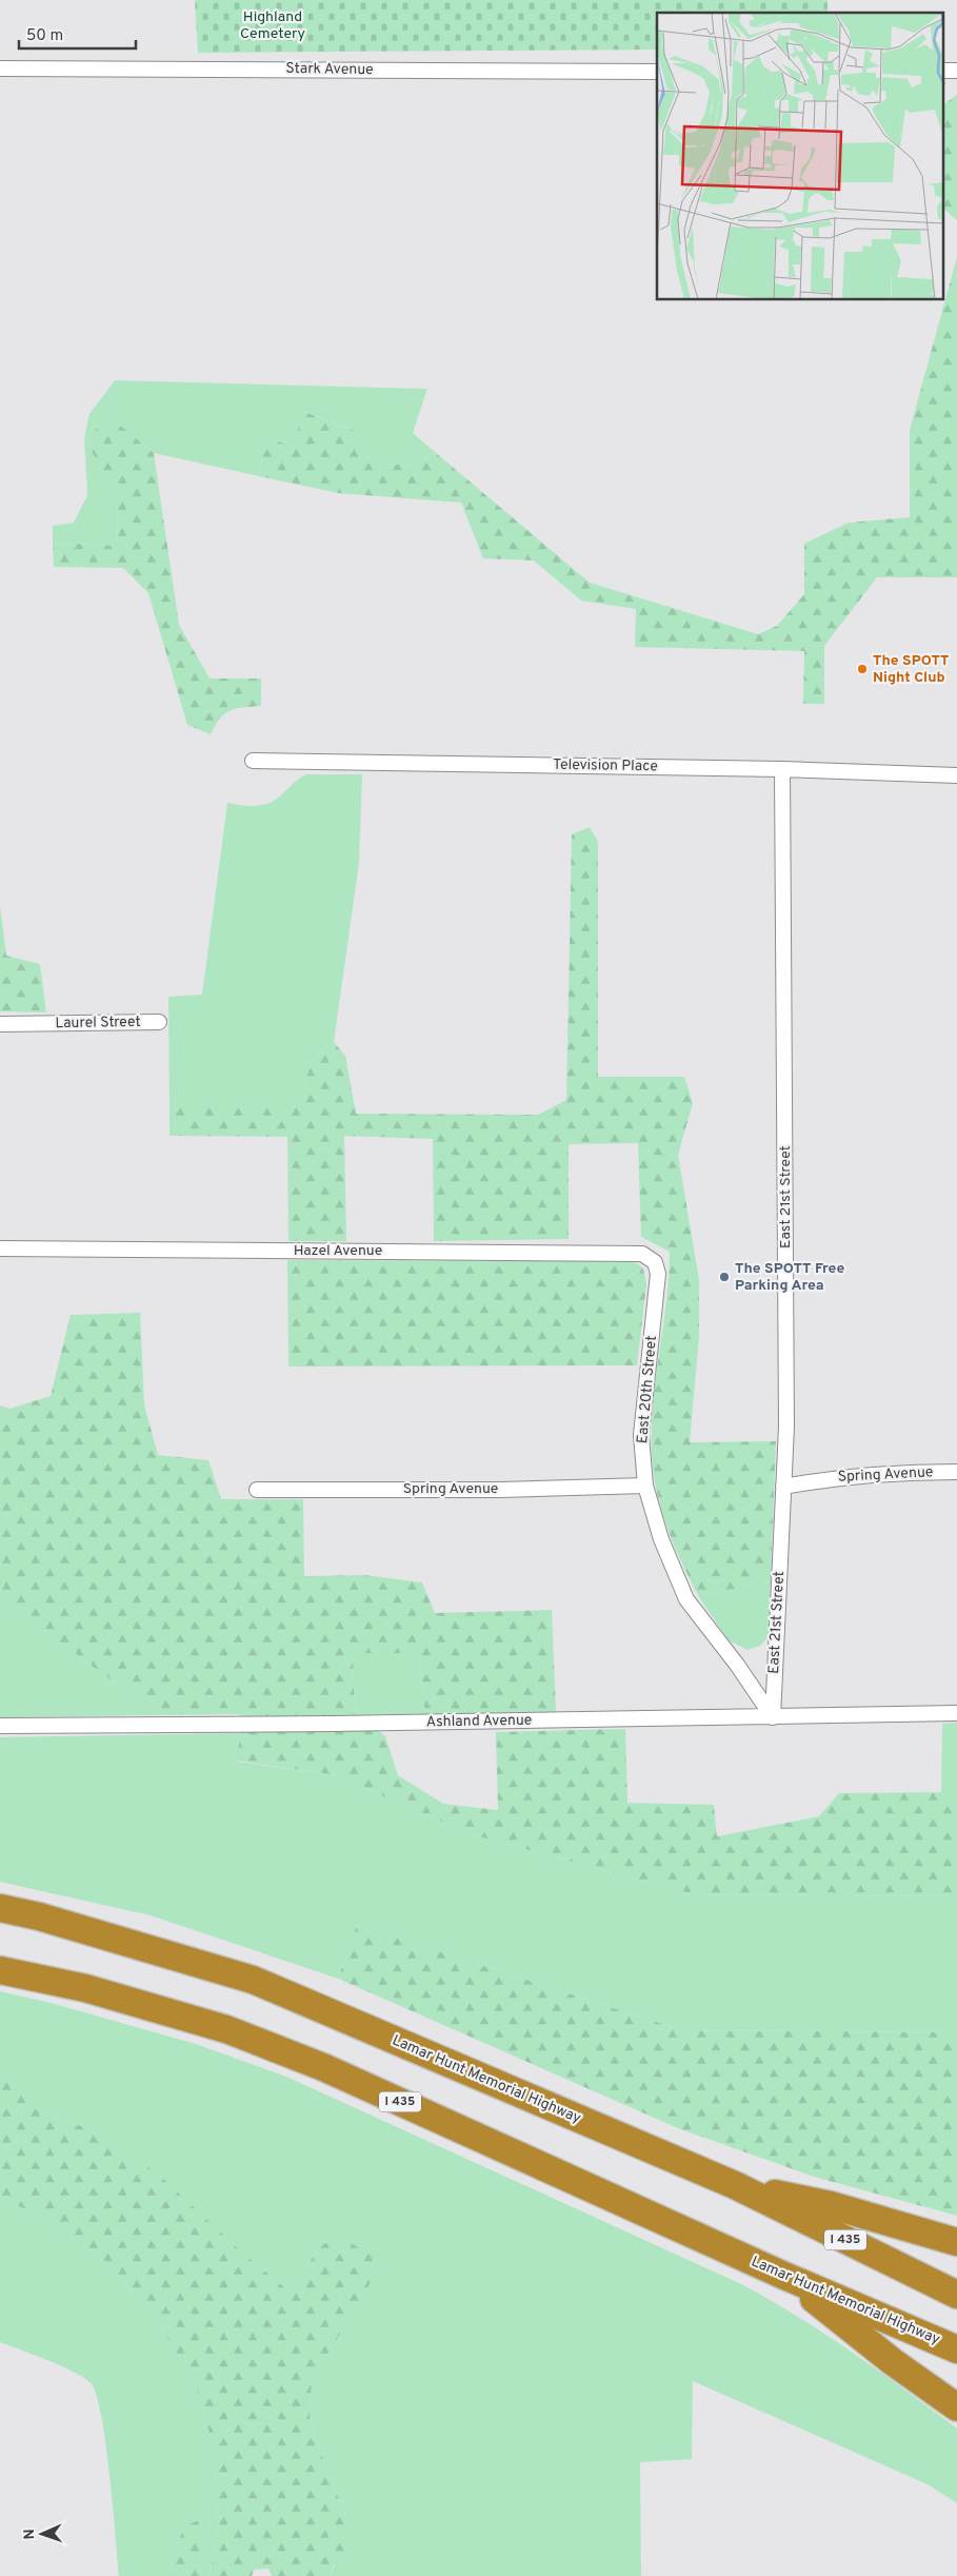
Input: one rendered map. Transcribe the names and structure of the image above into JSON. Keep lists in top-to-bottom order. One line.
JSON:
{"streets":{"highway":["Lamar Hunt Memorial Highway","I 435"],"street":["Stark Avenue","Television Place","Laurel Street","East 21st Street","Hazel Avenue","East 20th Street","Spring Avenue","Ashland Avenue"]},"crossings":[["Television Place","East 21st Street"],["East 21st Street","East 20th Street"],["East 21st Street","Spring Avenue"],["East 21st Street","Ashland Avenue"],["Hazel Avenue","East 20th Street"],["East 20th Street","Spring Avenue"],["East 20th Street","Ashland Avenue"]],"parks":["Highland Cemetery"],"places":["The SPOTT Night Club","The SPOTT Free Parking Area"],"scale_bar":"50 m","north":"left"}
